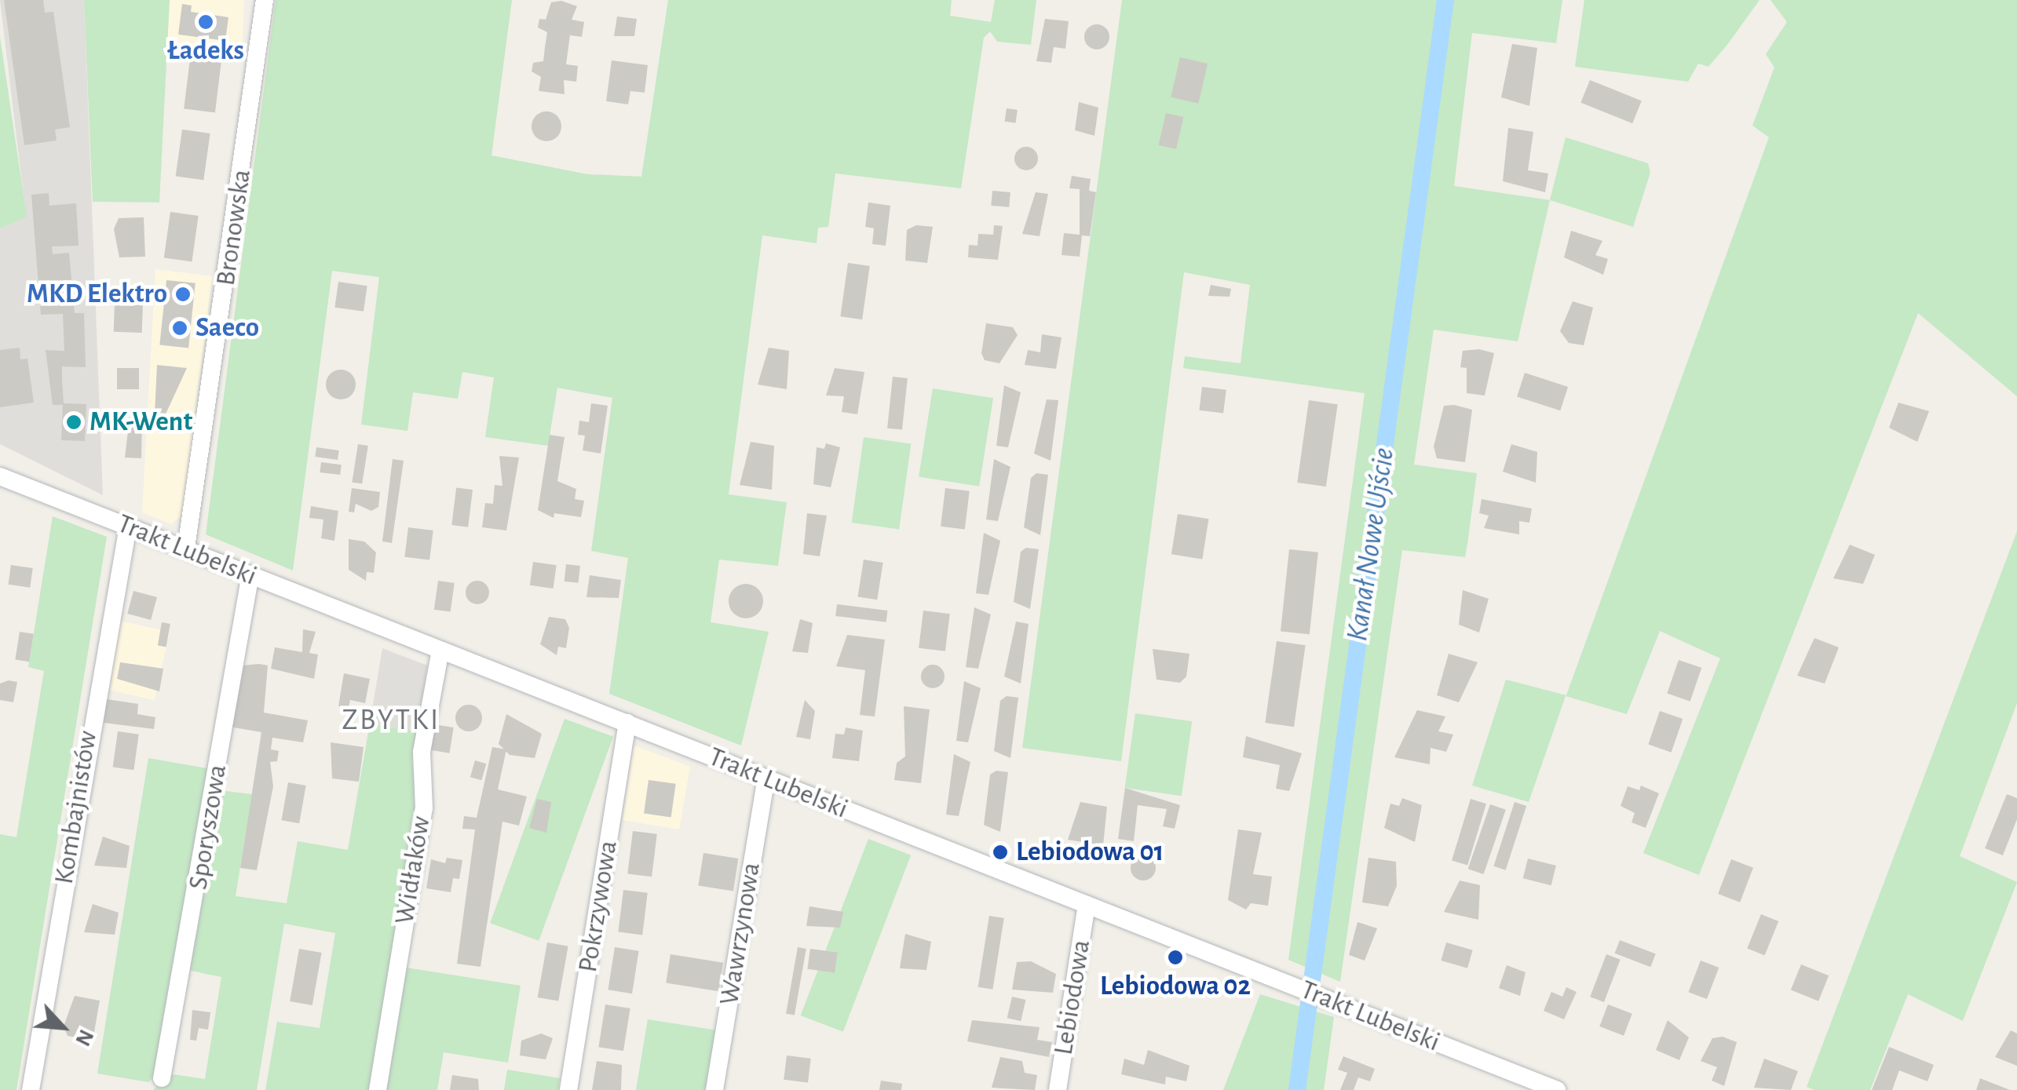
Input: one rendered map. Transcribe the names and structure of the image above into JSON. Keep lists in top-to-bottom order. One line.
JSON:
{"streets":{"street":["Bronowska","Trakt Lubelski","Kombajnistów","Sporyszowa","Widłaków","Pokrzywowa","Wawrzynowa","Lebiodowa"]},"crossings":[["Bronowska","Trakt Lubelski"],["Trakt Lubelski","Kombajnistów"],["Trakt Lubelski","Sporyszowa"],["Trakt Lubelski","Widłaków"],["Trakt Lubelski","Pokrzywowa"],["Trakt Lubelski","Wawrzynowa"],["Trakt Lubelski","Lebiodowa"]],"districts":["ZBYTKI"],"water":["Kanał Nowe Ujście"],"places":["Ładeks","MKD Elektro","Saeco","MK-Went","Lebiodowa 01","Lebiodowa 02"],"north":"bottom right"}
